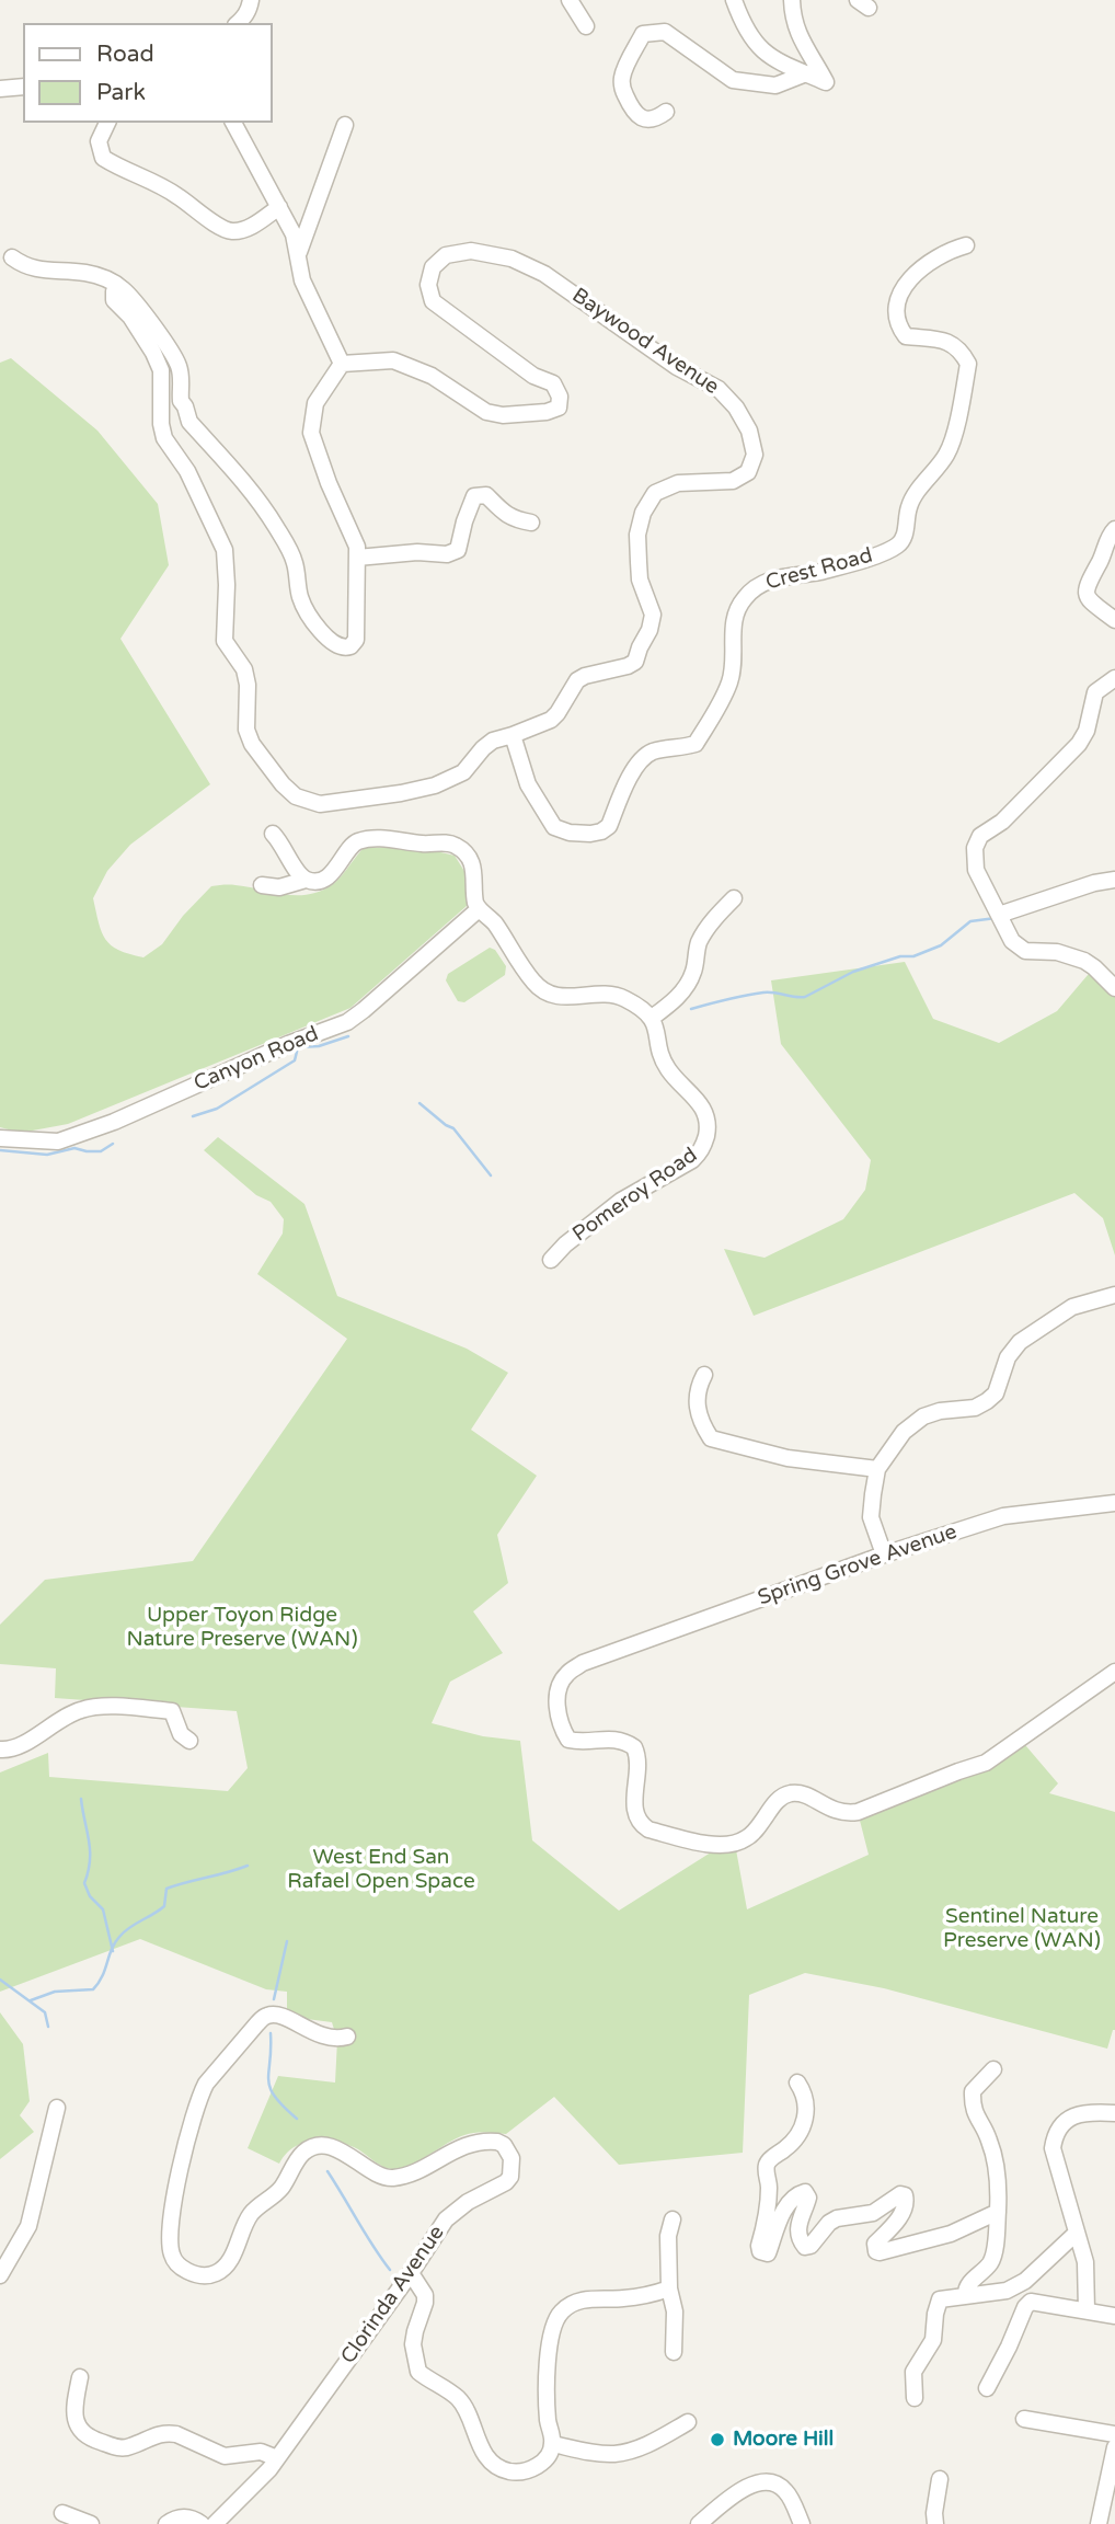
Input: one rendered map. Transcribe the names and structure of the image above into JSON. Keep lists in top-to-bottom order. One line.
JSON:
{"streets":{"street":["Baywood Avenue","Crest Road","Canyon Road","Pomeroy Road","Spring Grove Avenue","Clorinda Avenue"]},"crossings":[["Baywood Avenue","Crest Road"]],"parks":["Upper Toyon Ridge Nature Preserve (WAN)","West End San Rafael Open Space","Sentinel Nature Preserve (WAN)"],"places":["Moore Hill"],"legend":["Road","Park"]}
